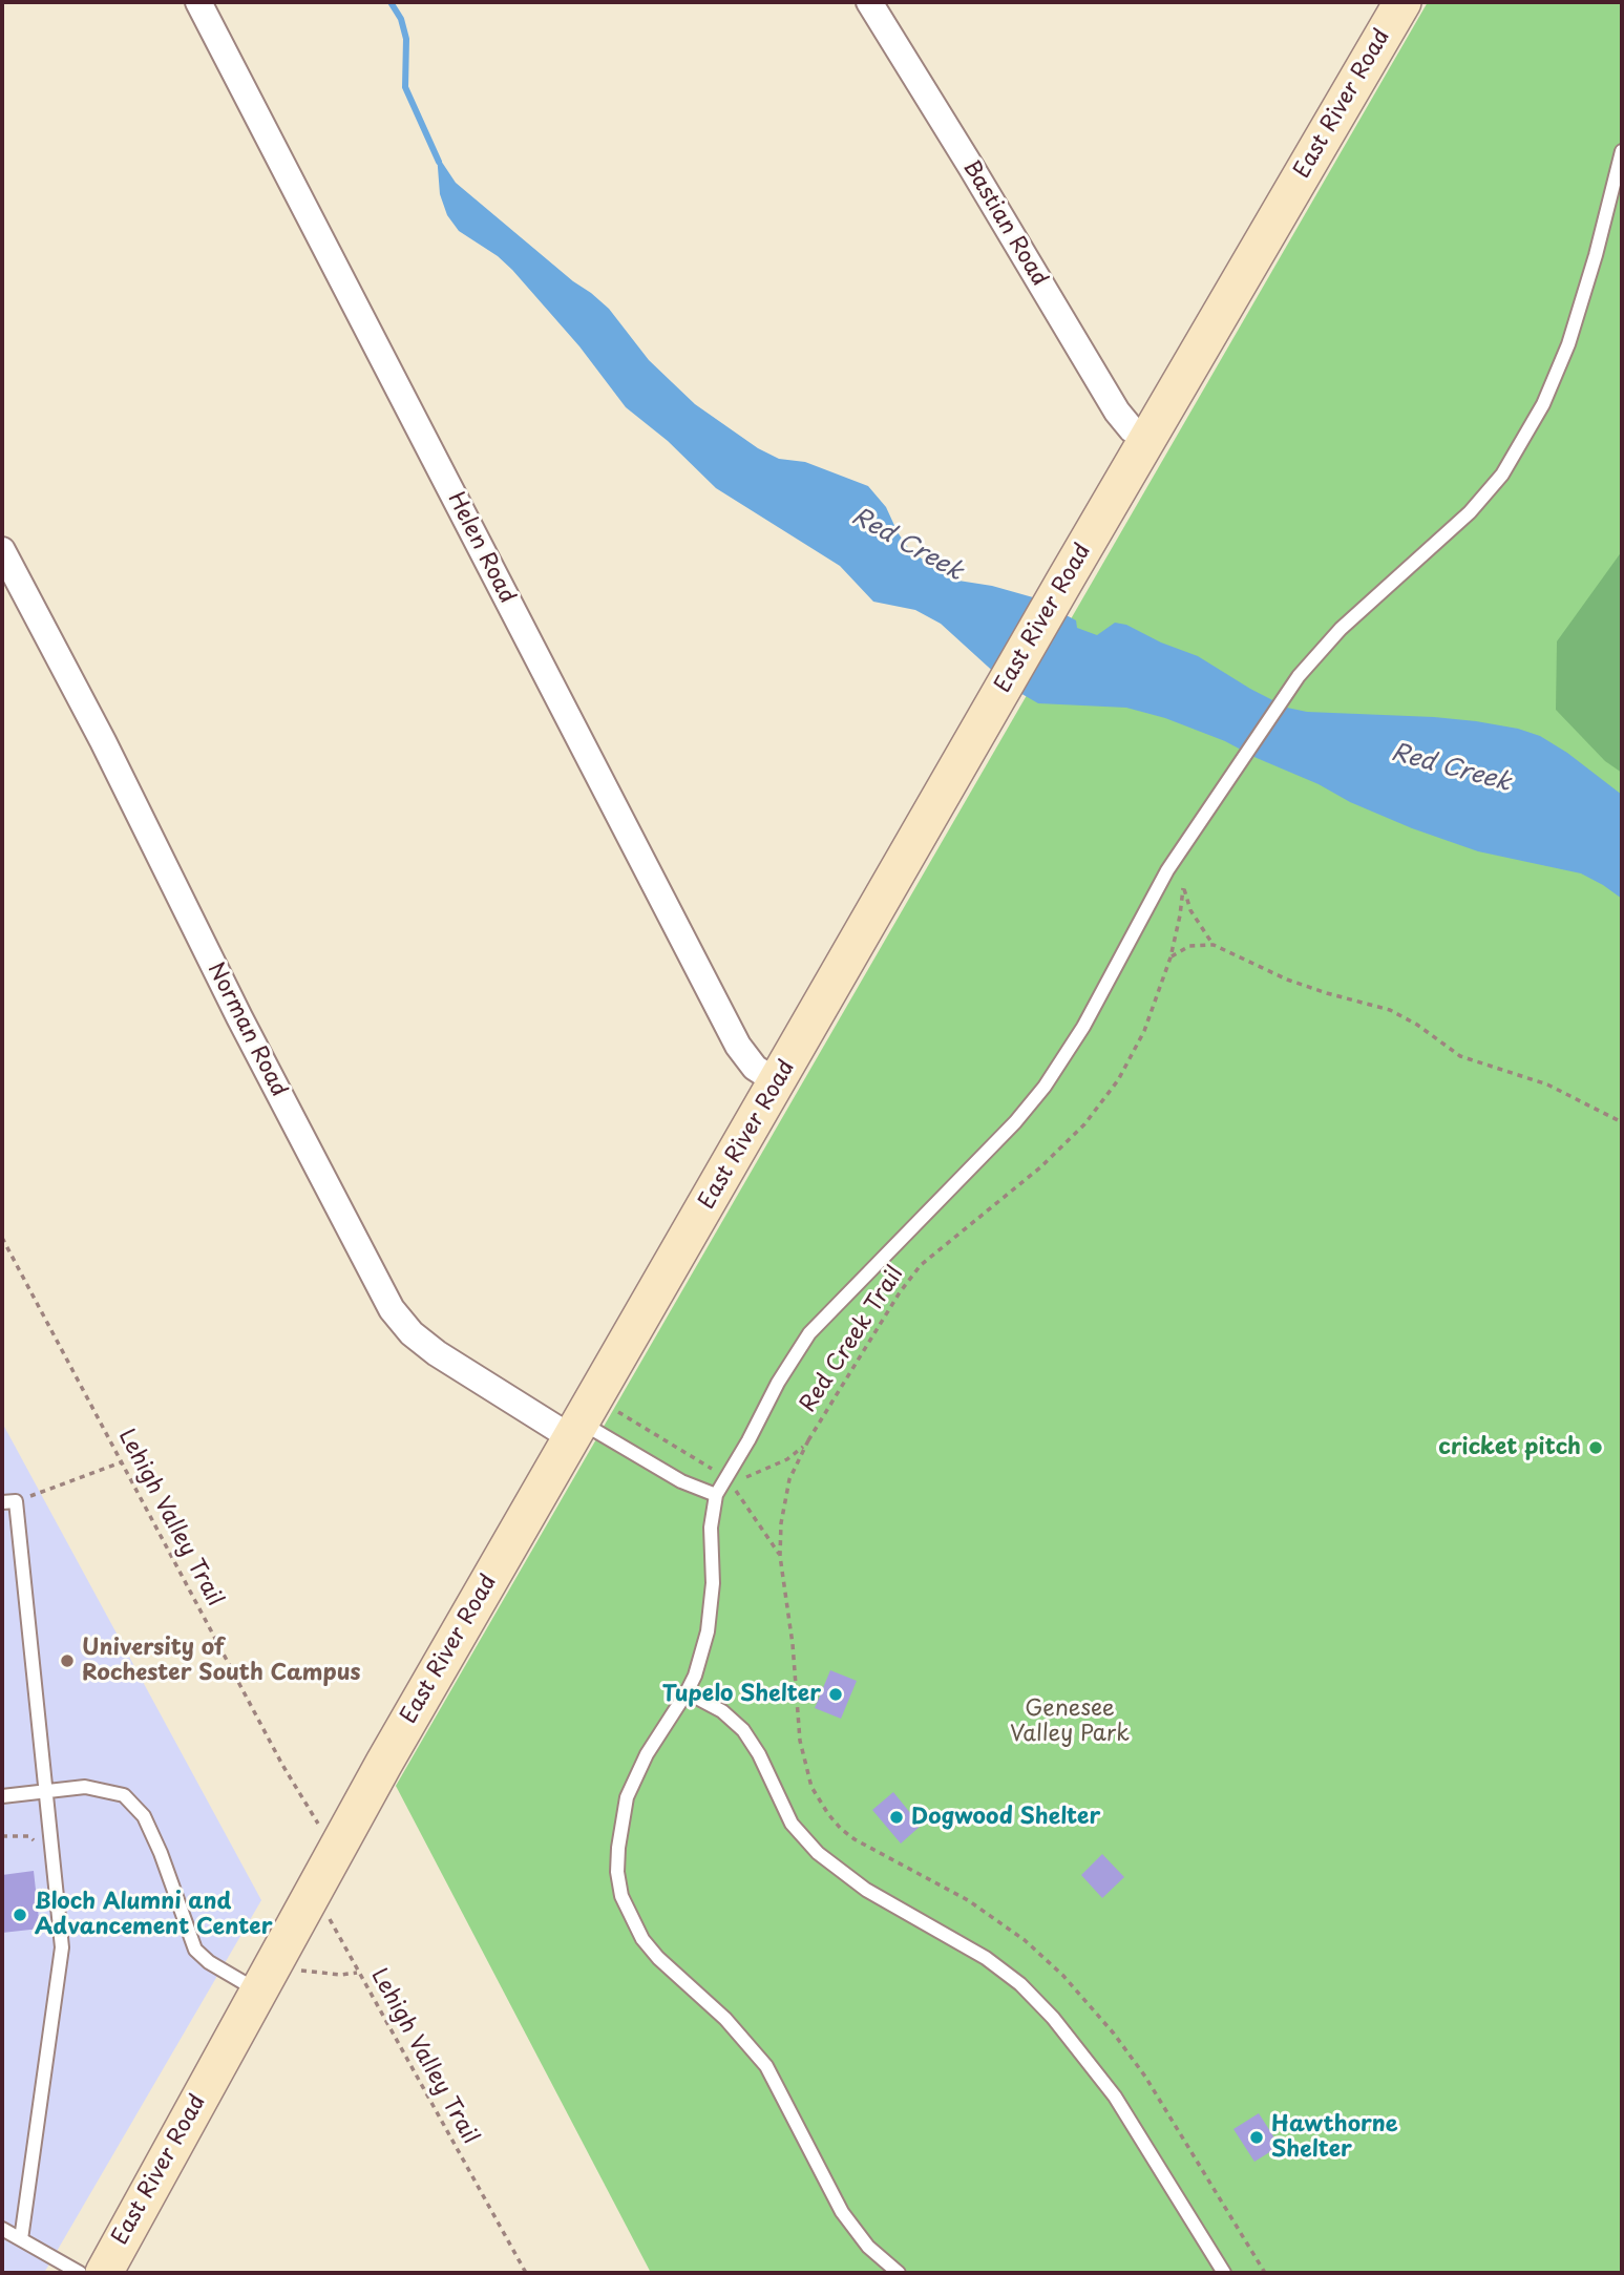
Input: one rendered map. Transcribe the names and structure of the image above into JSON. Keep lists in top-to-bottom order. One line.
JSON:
{"streets":{"street":["East River Road","Bastian Road","Helen Road","Norman Road"],"path":["Red Creek Trail","Lehigh Valley Trail"]},"crossings":[["East River Road","Bastian Road"],["East River Road","Helen Road"],["East River Road","Norman Road"],["East River Road","Lehigh Valley Trail"]],"water":["Red Creek"],"parks":["Genesee Valley Park"],"places":["cricket pitch","University of Rochester South Campus","Tupelo Shelter","Dogwood Shelter","Bloch Alumni and Advancement Center","Hawthorne Shelter"]}
